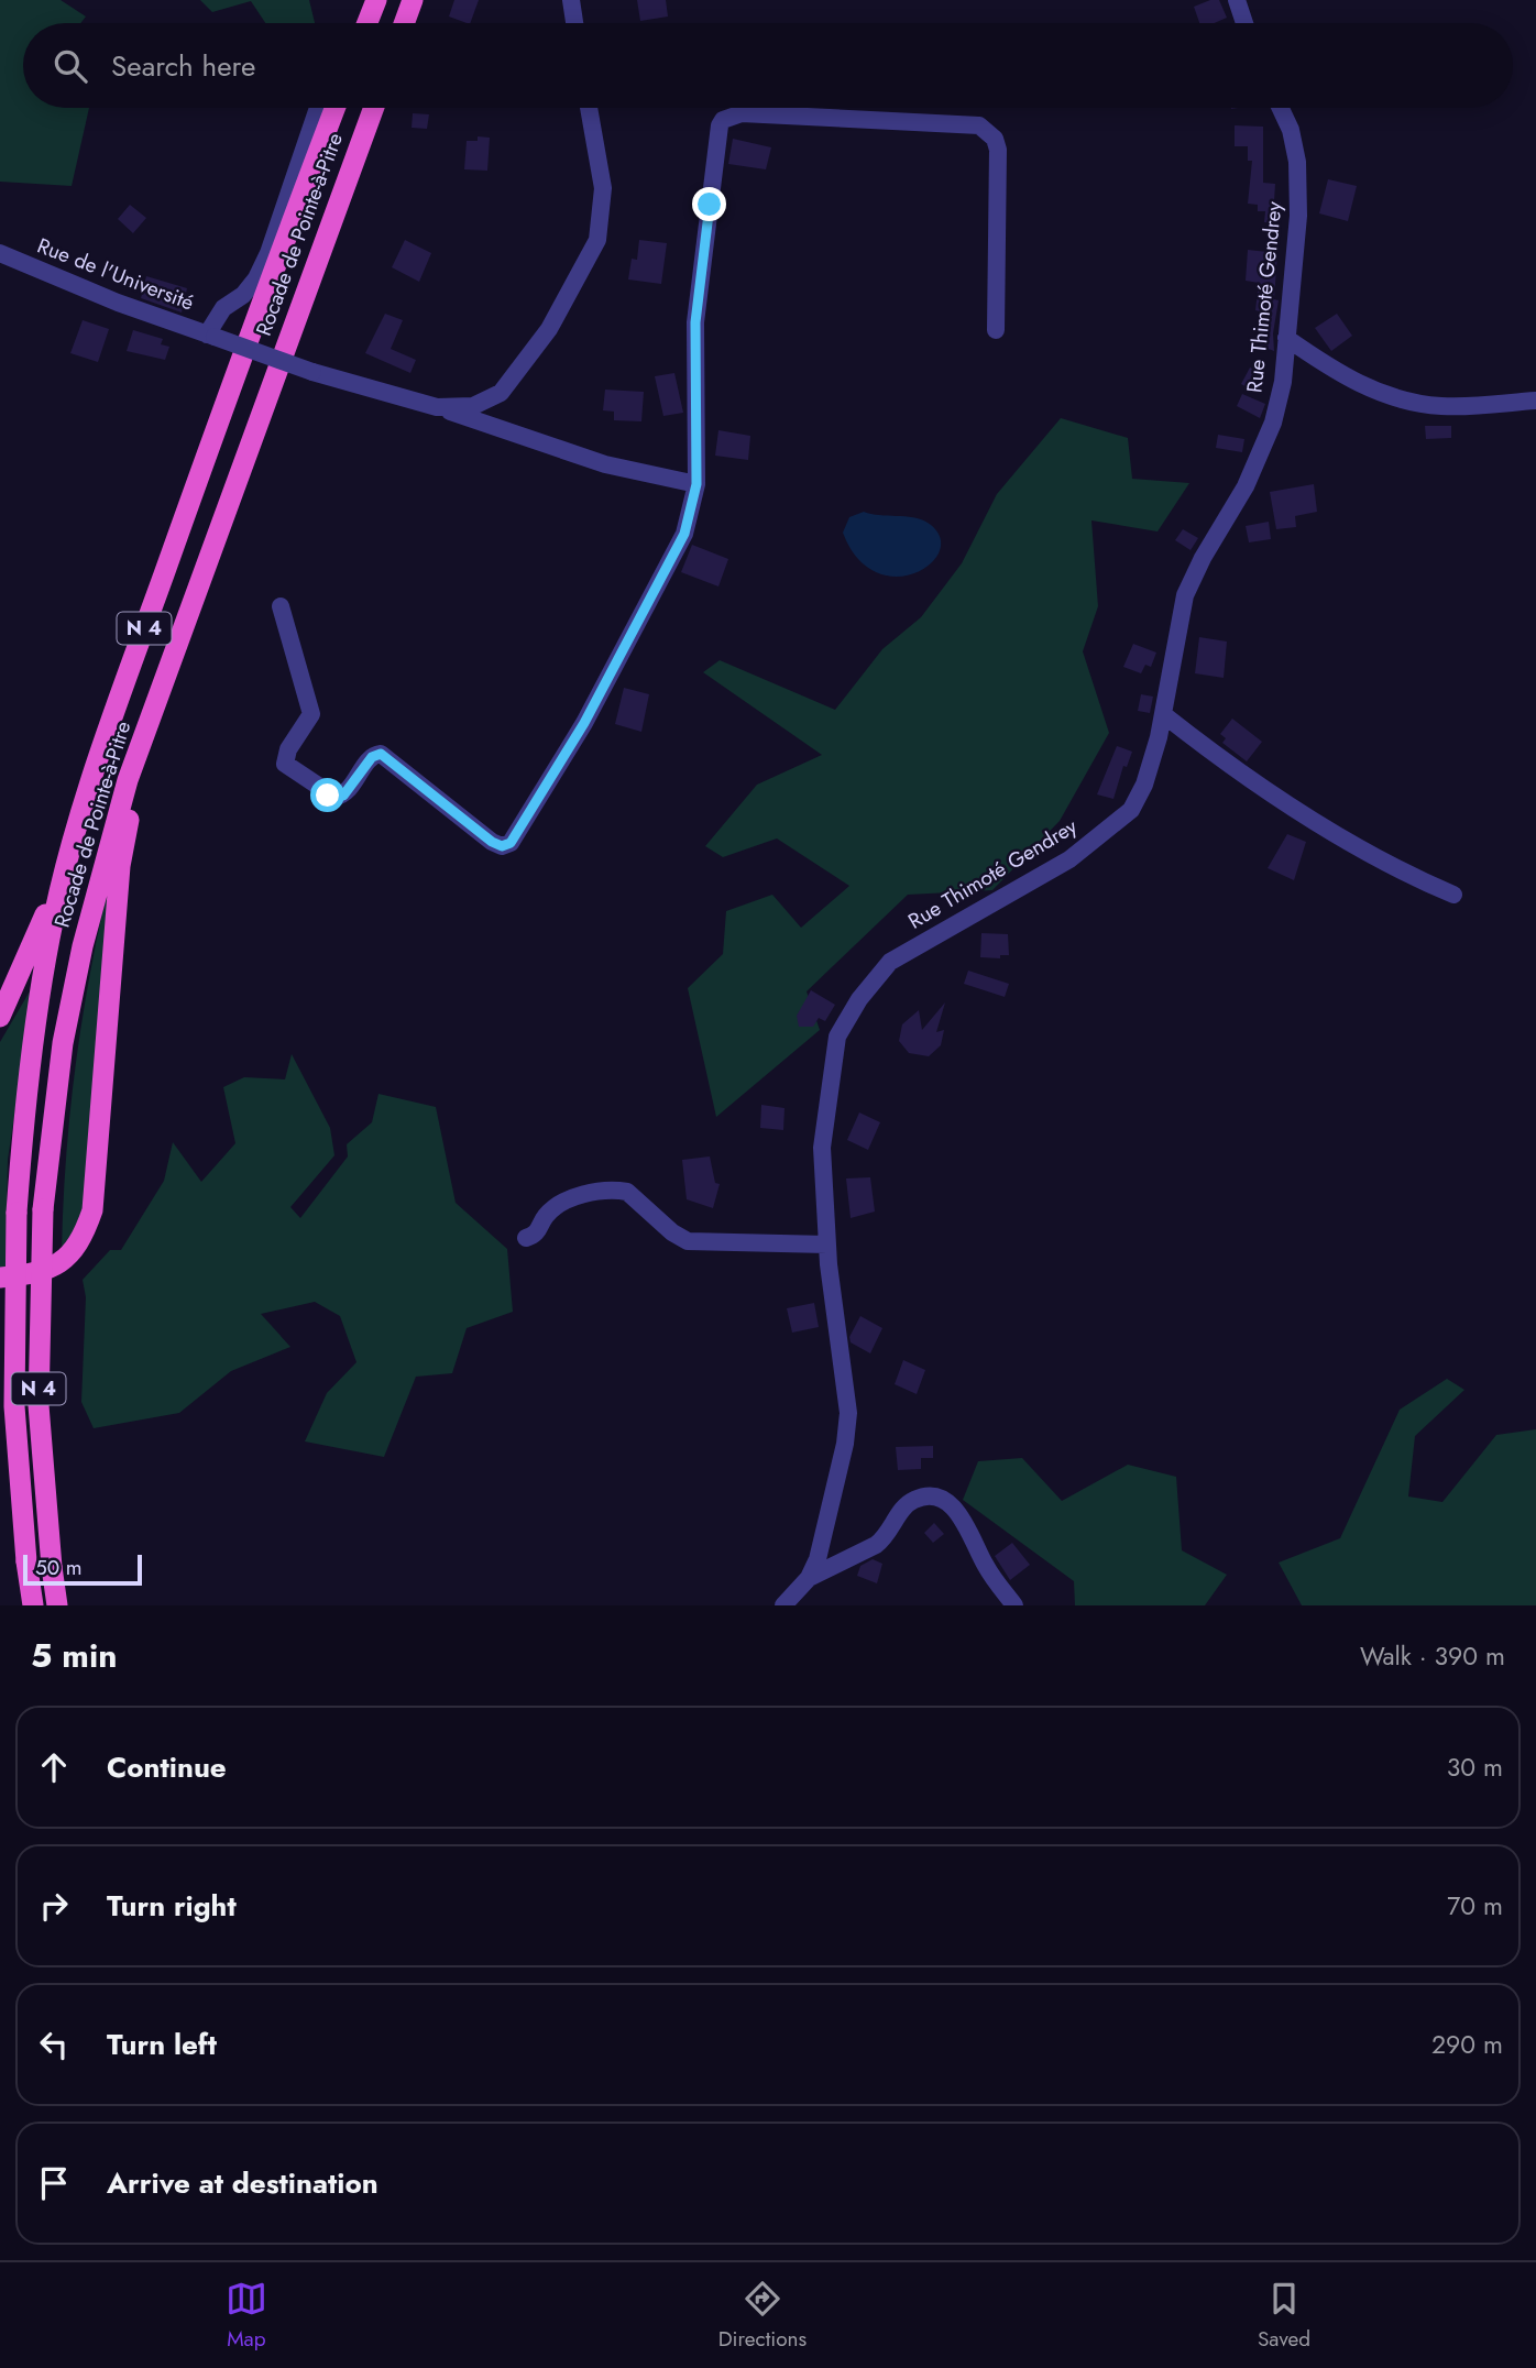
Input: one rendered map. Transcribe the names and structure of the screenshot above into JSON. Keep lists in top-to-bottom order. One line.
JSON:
{"streets":{"highway":["Rocade de Pointe-à-Pitre","N 4"],"street":["Rue de l'Université","Rue Thimoté Gendrey"]},"scale_bar":"50 m","page":{"search":"Search here","scale":"50 m","heading":["5 min","Walk · 390 m"],"list":[["Continue","30 m"],["Turn right","70 m"],["Turn left","290 m"],"Arrive at destination"],"nav":["Map","Directions","Saved"]}}
